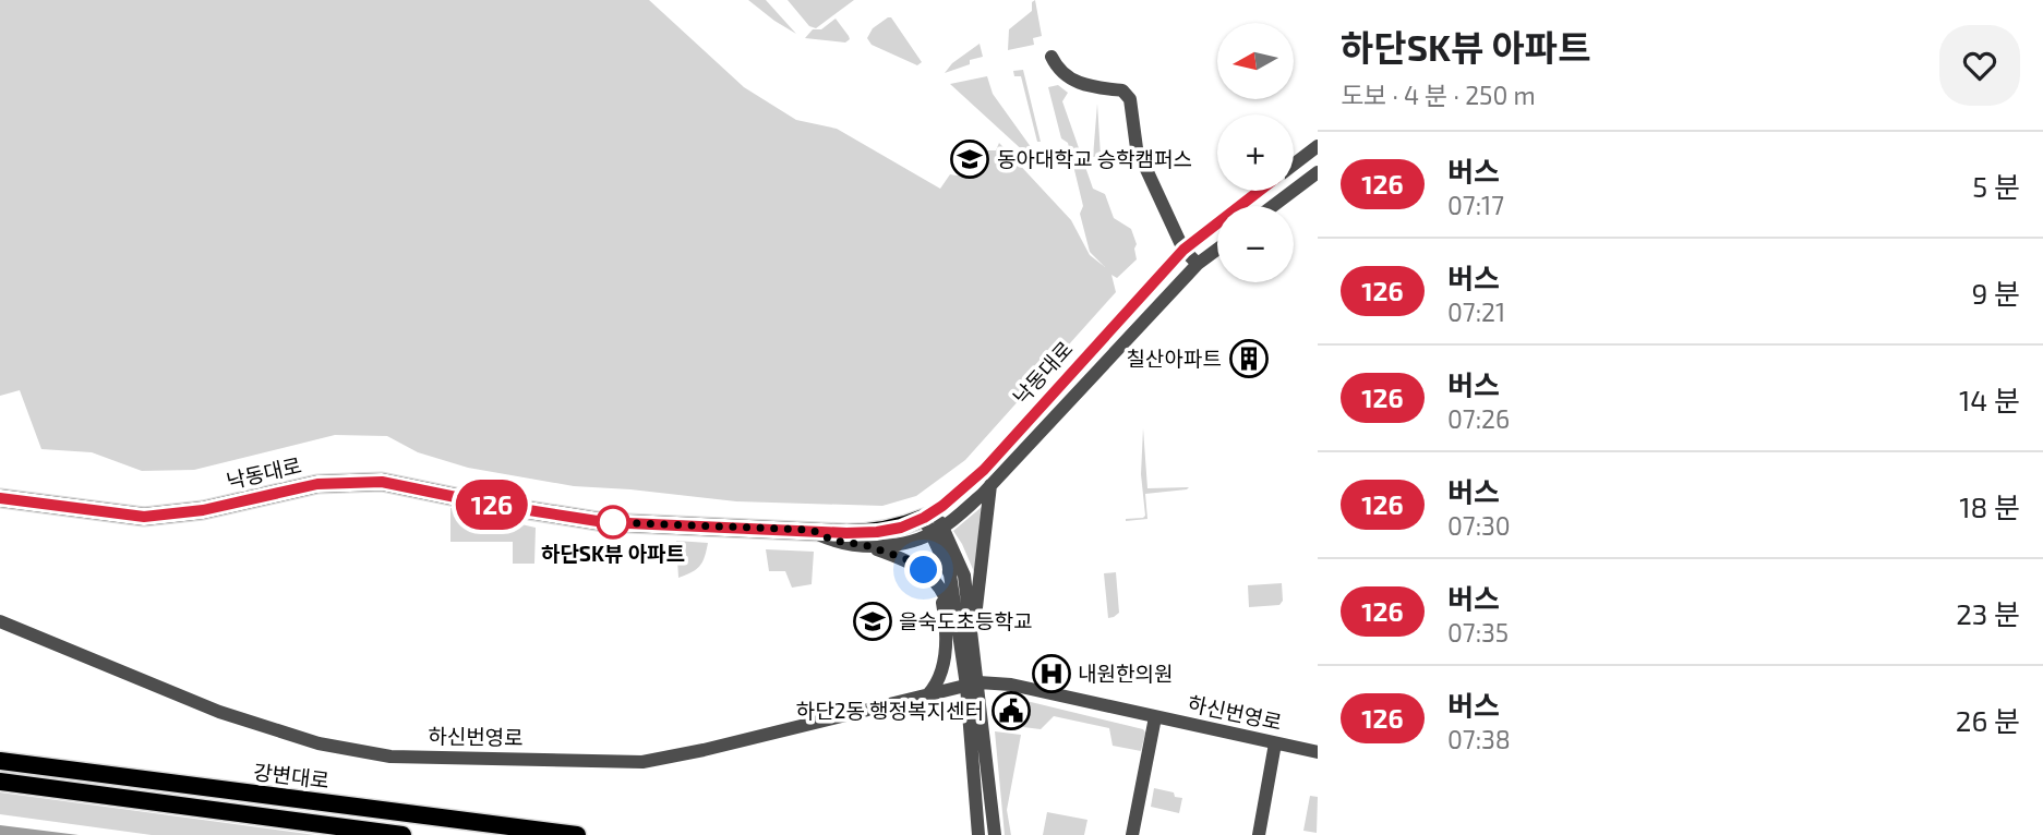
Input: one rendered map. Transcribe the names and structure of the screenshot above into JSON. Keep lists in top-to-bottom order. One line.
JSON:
{"streets":{"main road":["낙동대로","강변대로"],"street":["하신번영로"]},"places":{"school or university":["동아대학교 승학캠퍼스","을숙도초등학교"],"building":["칠산아파트"],"other":["하단SK뷰 아파트"],"hospital":["내원한의원"],"public building":["하단2동 행정복지센터"]},"lines":["bus line 126"],"north":"left","page":{"on_map":"126","heading":["하단SK뷰 아파트","도보 · 4 분 · 250 m"],"map_buttons":["+","−"],"list":[{"mark":"126","name":"버스","note":"07:17","value":"5 분"},{"mark":"126","name":"버스","note":"07:21","value":"9 분"},{"mark":"126","name":"버스","note":"07:26","value":"14 분"},{"mark":"126","name":"버스","note":"07:30","value":"18 분"},{"mark":"126","name":"버스","note":"07:35","value":"23 분"},{"mark":"126","name":"버스","note":"07:38","value":"26 분"}]}}
